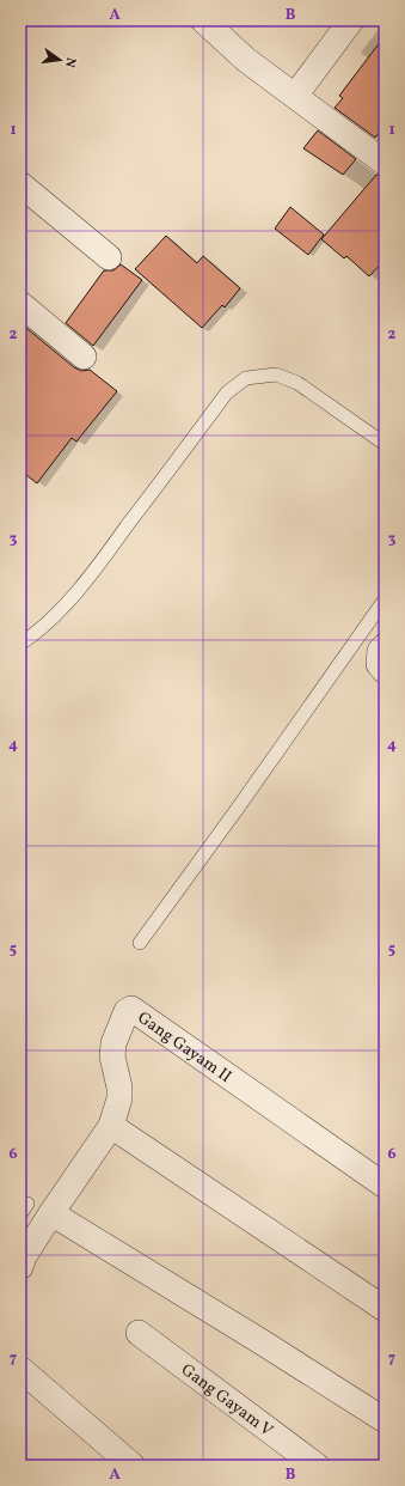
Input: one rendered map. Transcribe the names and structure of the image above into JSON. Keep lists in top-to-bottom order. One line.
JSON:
{"streets":{"street":["Gang Gayam II","Gang Gayam V"]},"north":"right","grid":{"columns":["A","B"],"rows":["1","2","3","4","5","6","7"]}}
